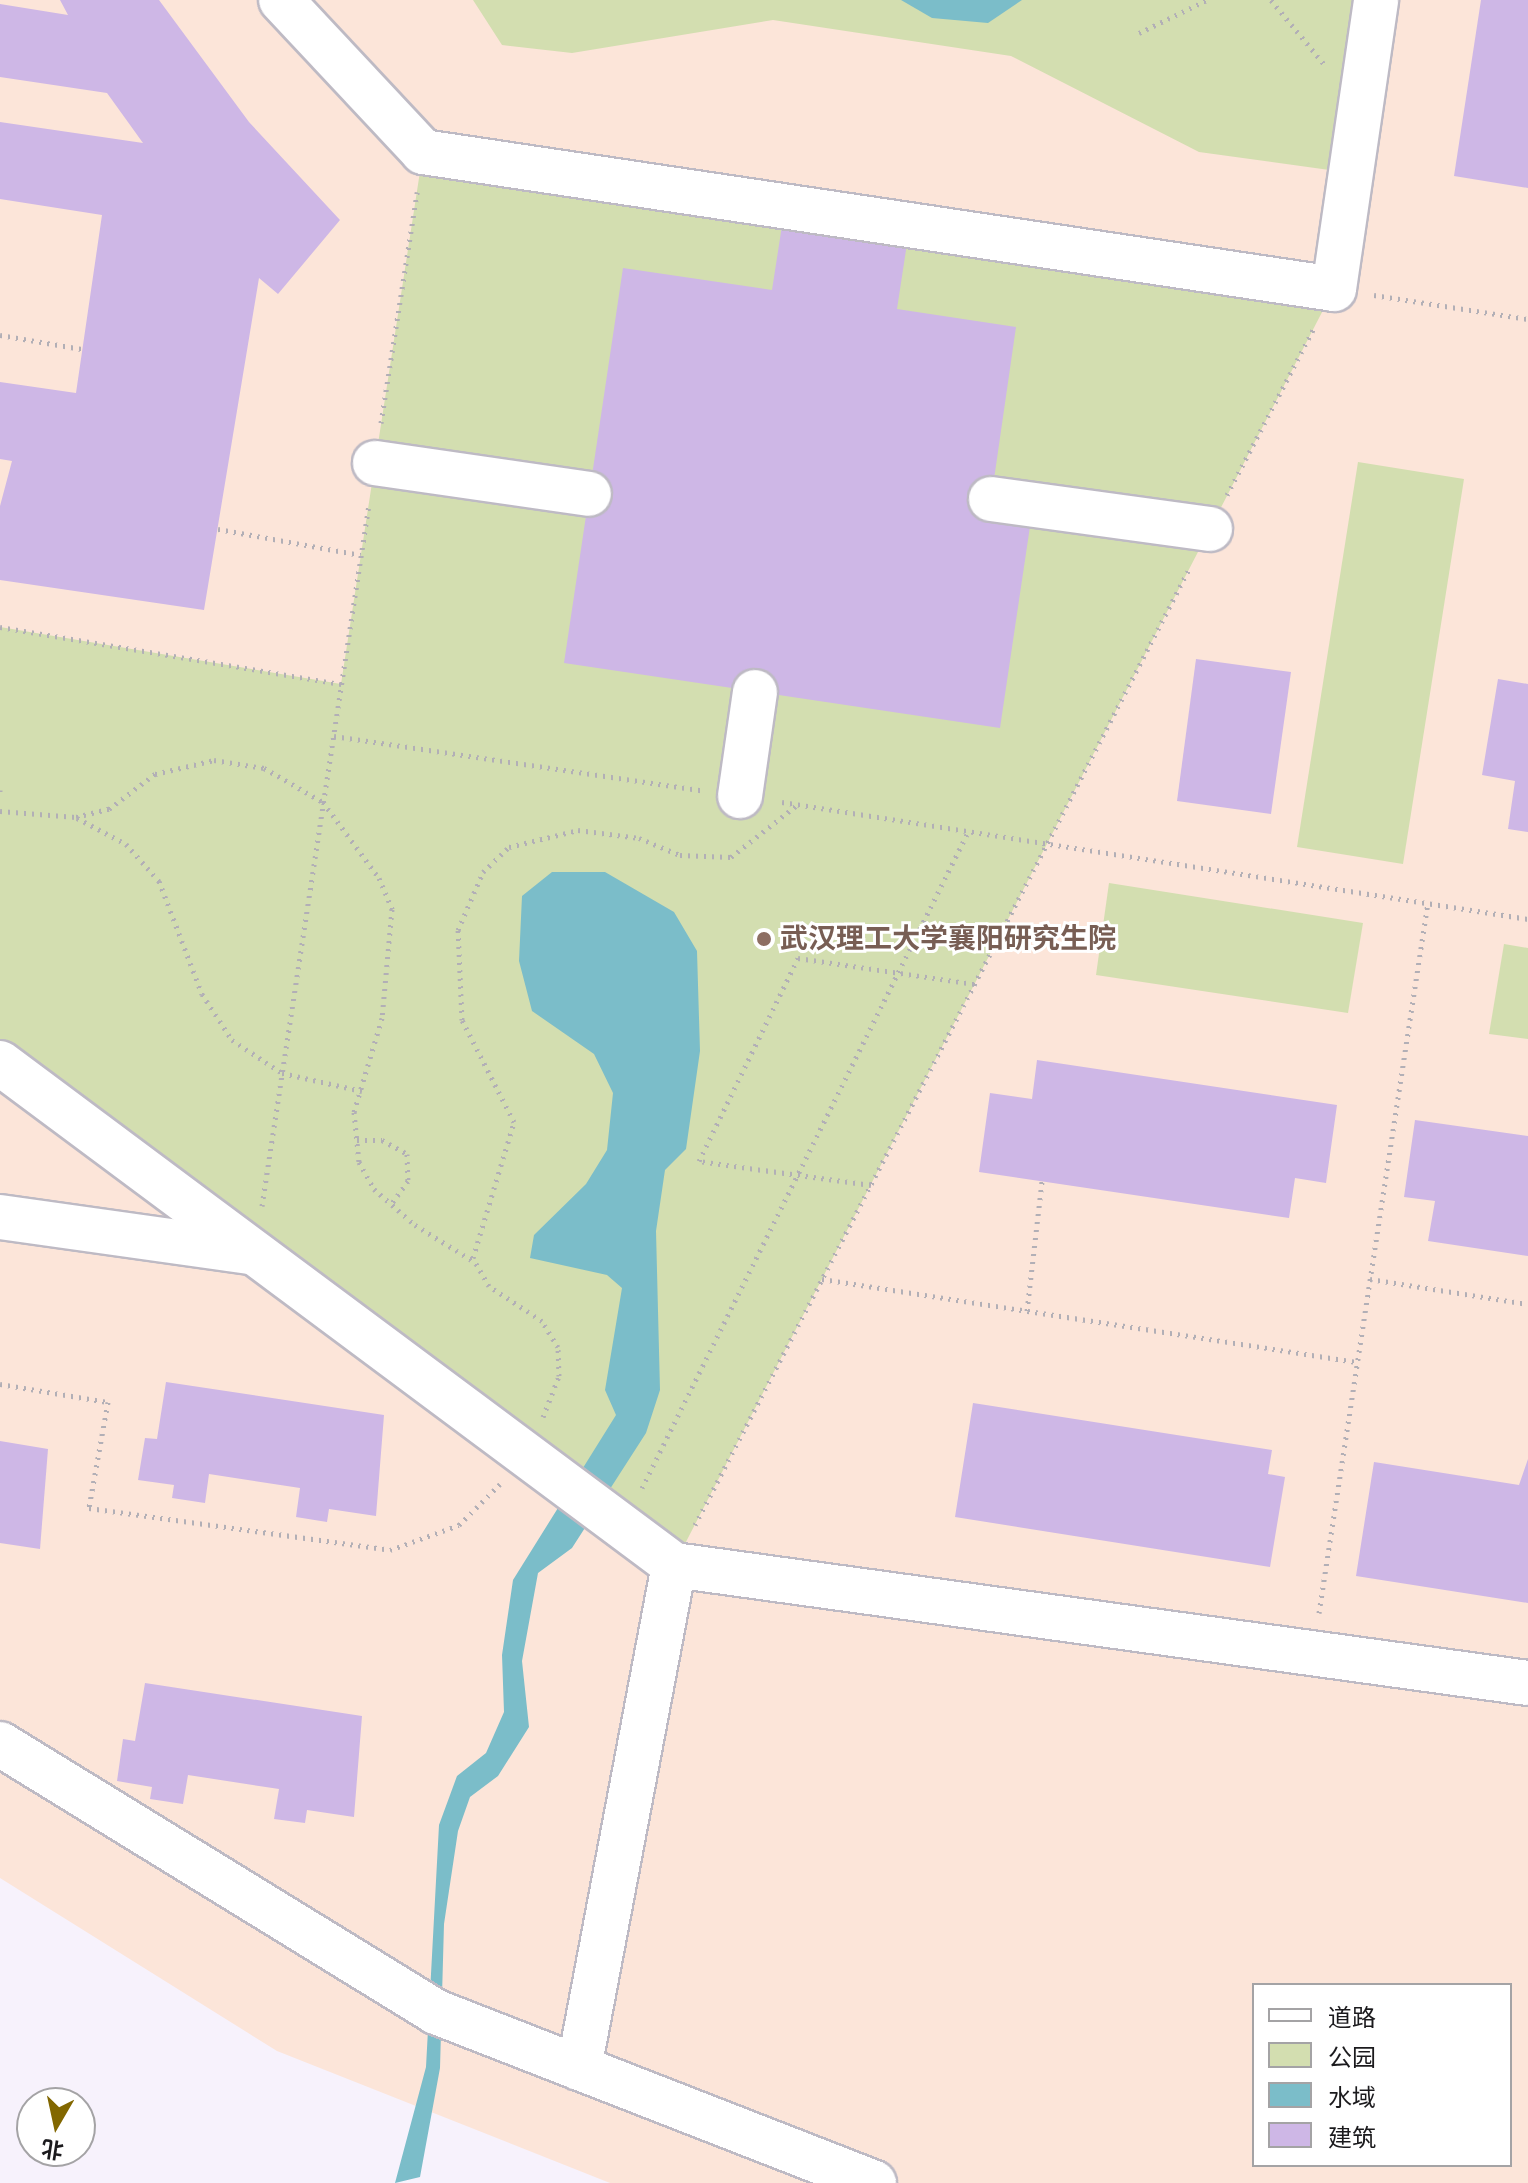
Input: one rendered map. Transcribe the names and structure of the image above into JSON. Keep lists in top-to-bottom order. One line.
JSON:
{"places":["武汉理工大学襄阳研究生院"],"legend":["道路","公园","水域","建筑"],"north":"bottom"}
